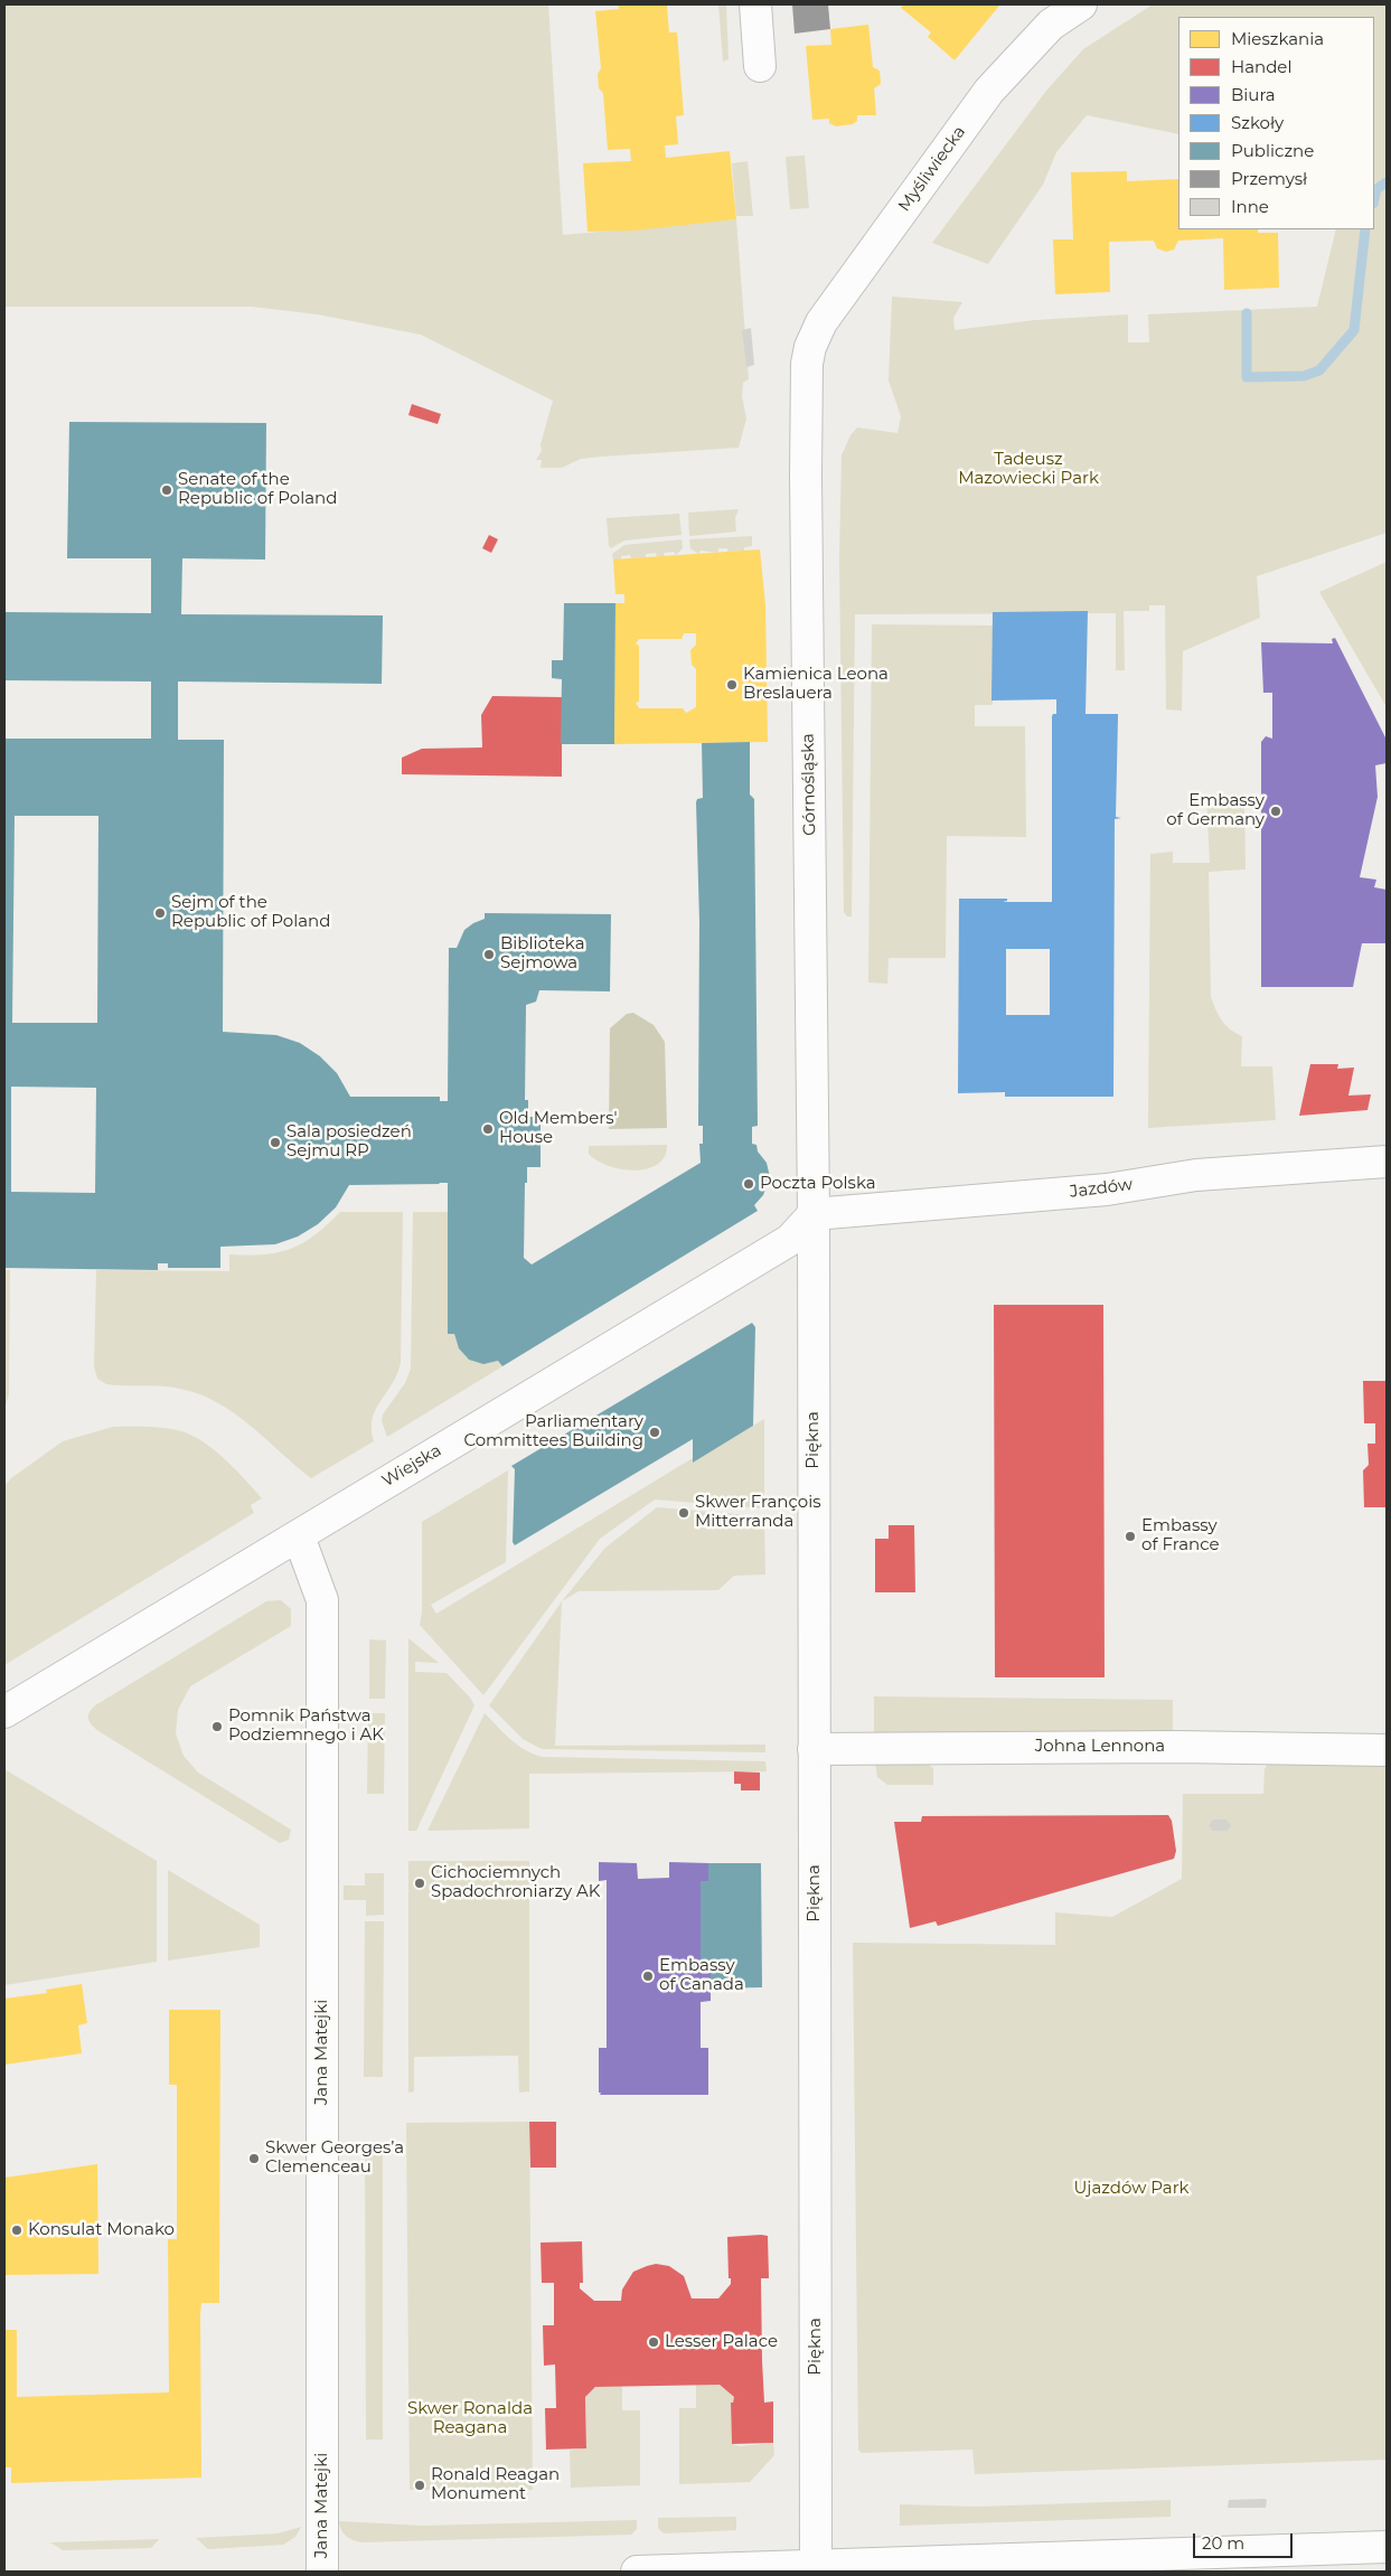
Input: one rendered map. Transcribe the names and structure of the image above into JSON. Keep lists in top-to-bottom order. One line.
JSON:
{"streets":{"street":["Myśliwiecka","Górnośląska","Jazdów","Piękna","Wiejska","Johna Lennona","Jana Matejki"]},"crossings":[["Myśliwiecka","Górnośląska"],["Górnośląska","Jazdów"],["Górnośląska","Piękna"],["Górnośląska","Wiejska"],["Jazdów","Piękna"],["Jazdów","Wiejska"],["Piękna","Wiejska"],["Piękna","Johna Lennona"],["Wiejska","Jana Matejki"]],"parks":["Tadeusz Mazowiecki Park","Ujazdów Park","Skwer Ronalda Reagana"],"places":["Senate of the Republic of Poland","Kamienica Leona Breslauera","Embassy of Germany","Sejm of the Republic of Poland","Biblioteka Sejmowa","Old Members' House","Sala posiedzeń Sejmu RP","Poczta Polska","Parliamentary Committees Building","Skwer François Mitterranda","Embassy of France","Pomnik Państwa Podziemnego i AK","Cichociemnych Spadochroniarzy AK","Embassy of Canada","Skwer Georges’a Clemenceau","Konsulat Monako","Lesser Palace","Ronald Reagan Monument"],"legend":["Mieszkania","Handel","Biura","Szkoły","Publiczne","Przemysł","Inne"],"scale_bar":"20 m"}
